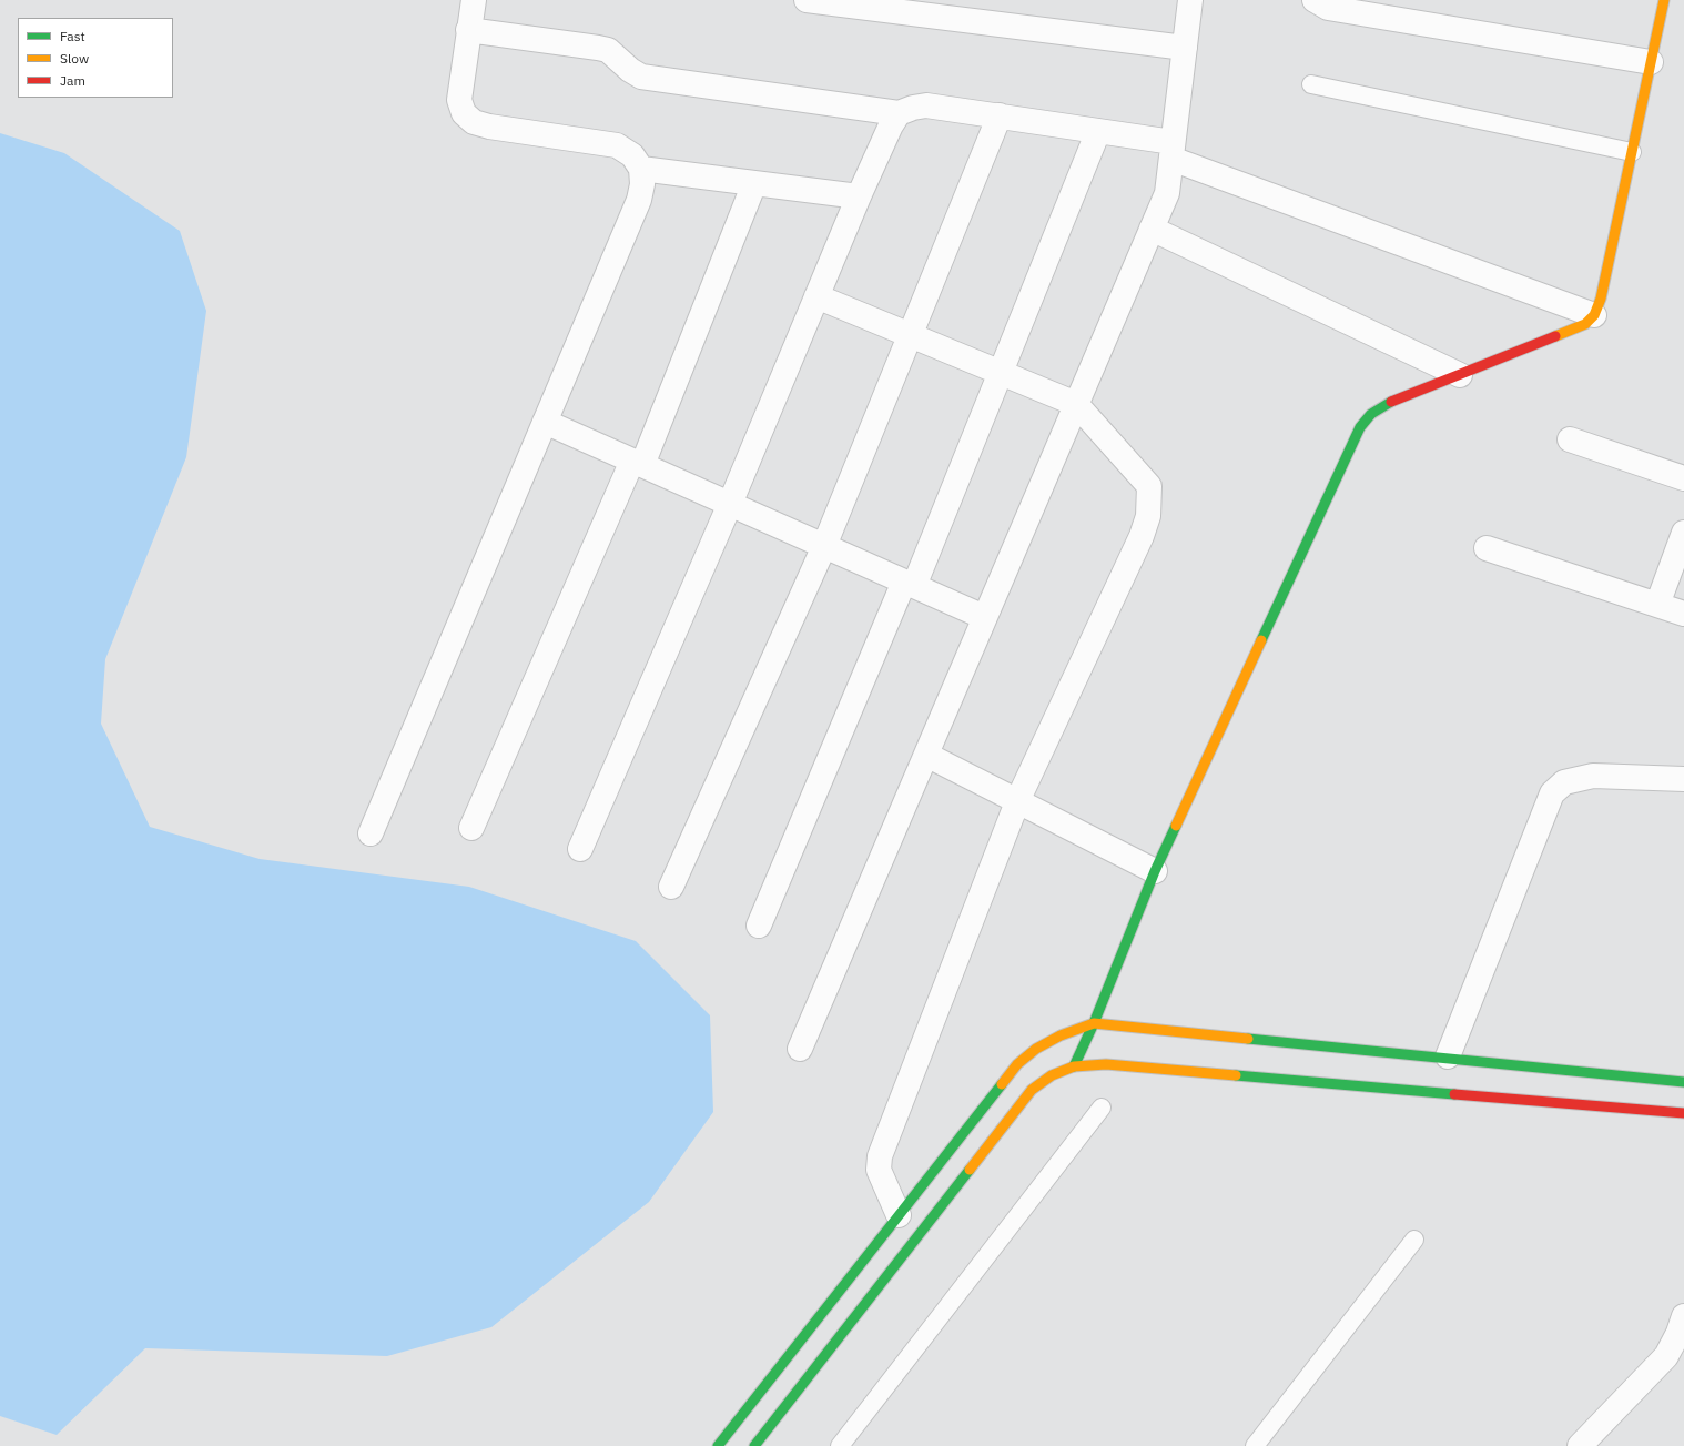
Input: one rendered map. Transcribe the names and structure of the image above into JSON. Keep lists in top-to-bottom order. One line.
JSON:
{"legend":["Fast","Slow","Jam"]}
